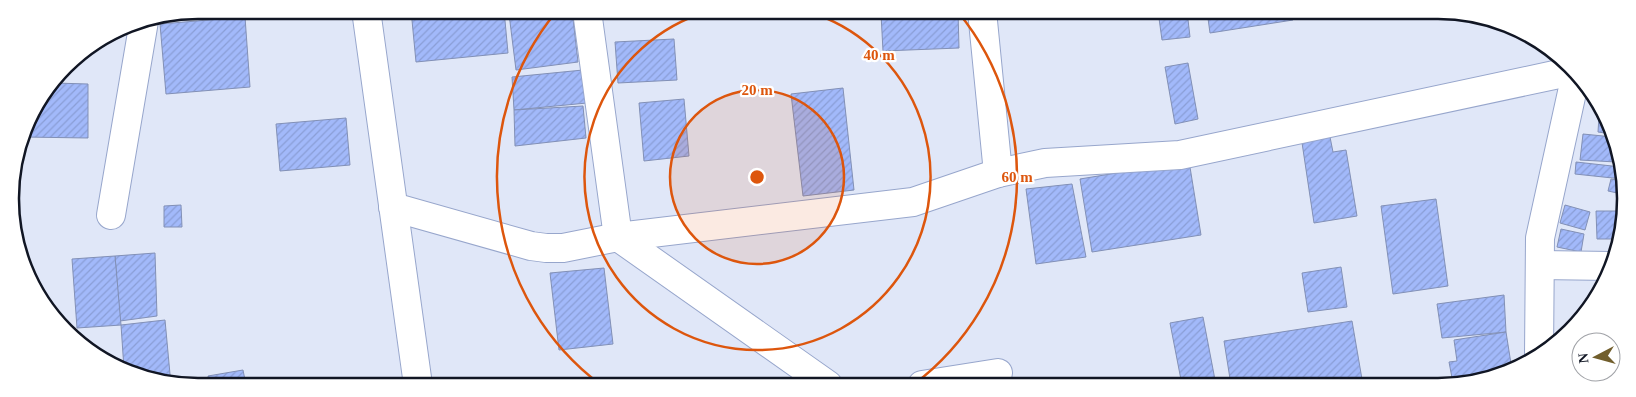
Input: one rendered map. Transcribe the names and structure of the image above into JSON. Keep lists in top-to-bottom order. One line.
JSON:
{"north":"left","rings":["40 m","20 m","60 m"]}
